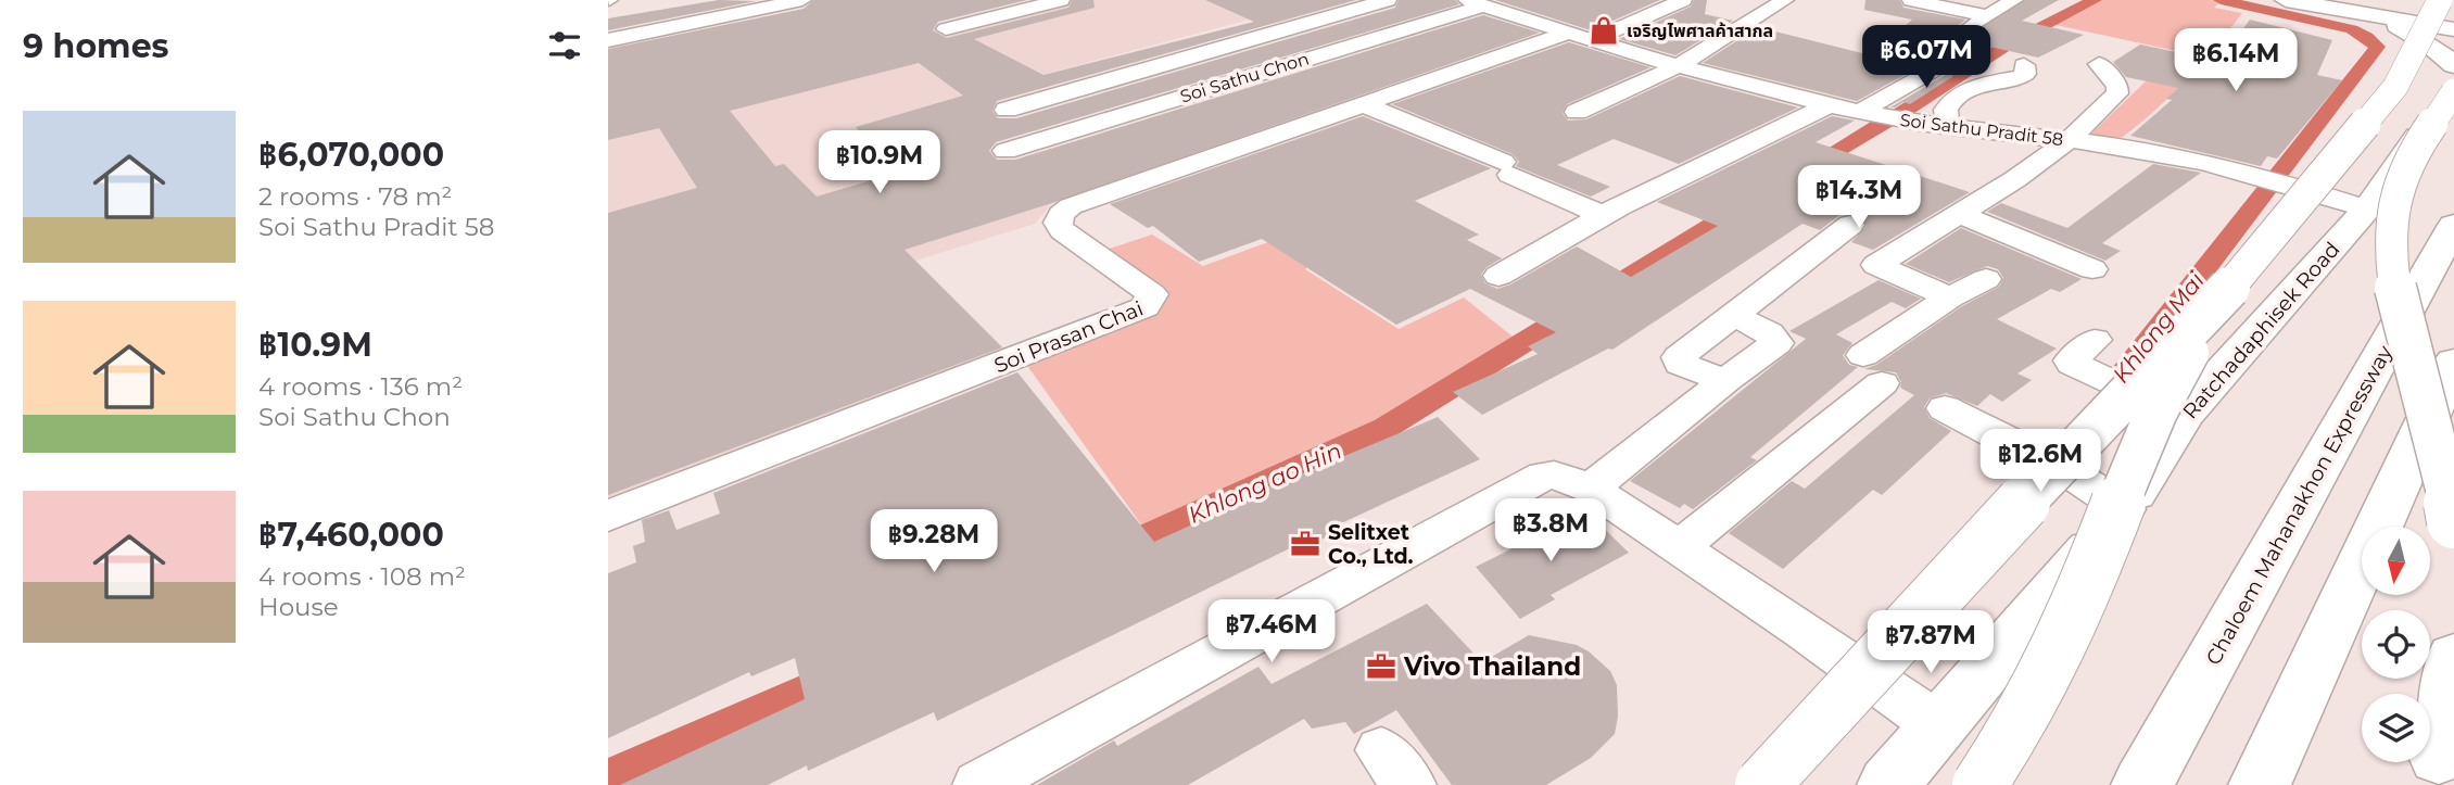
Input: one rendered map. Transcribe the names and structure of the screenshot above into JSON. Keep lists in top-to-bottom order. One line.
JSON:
{"streets":{"main road":["Ratchadaphisek Road","Chaloem Mahanakhon Expressway"],"street":["Soi Sathu Chon","Soi Sathu Pradit 58","Soi Prasan Chai"]},"crossings":[["Soi Sathu Chon","Soi Sathu Pradit 58"],["Soi Sathu Pradit 58","Ratchadaphisek Road"],["Soi Sathu Pradit 58","Soi Prasan Chai"]],"water":["Khlong Mai","Khlong ao Hin"],"places":{"shop":["เจริญไพศาลค้าสากล"],"office":["Selitxet Co., Ltd.","Vivo Thailand"]},"north":"bottom","page":{"heading":"9 homes","price":["฿6.07M","฿6.14M","฿10.9M","฿14.3M","฿12.6M","฿3.8M","฿9.28M","฿7.46M","฿7.87M"],"list":[{"name":"฿6,070,000","note":"2 rooms · 78 m² · Soi Sathu Pradit 58"},{"name":"฿10.9M","note":"4 rooms · 136 m² · Soi Sathu Chon"},{"name":"฿7,460,000","note":"4 rooms · 108 m² · House"}]}}
